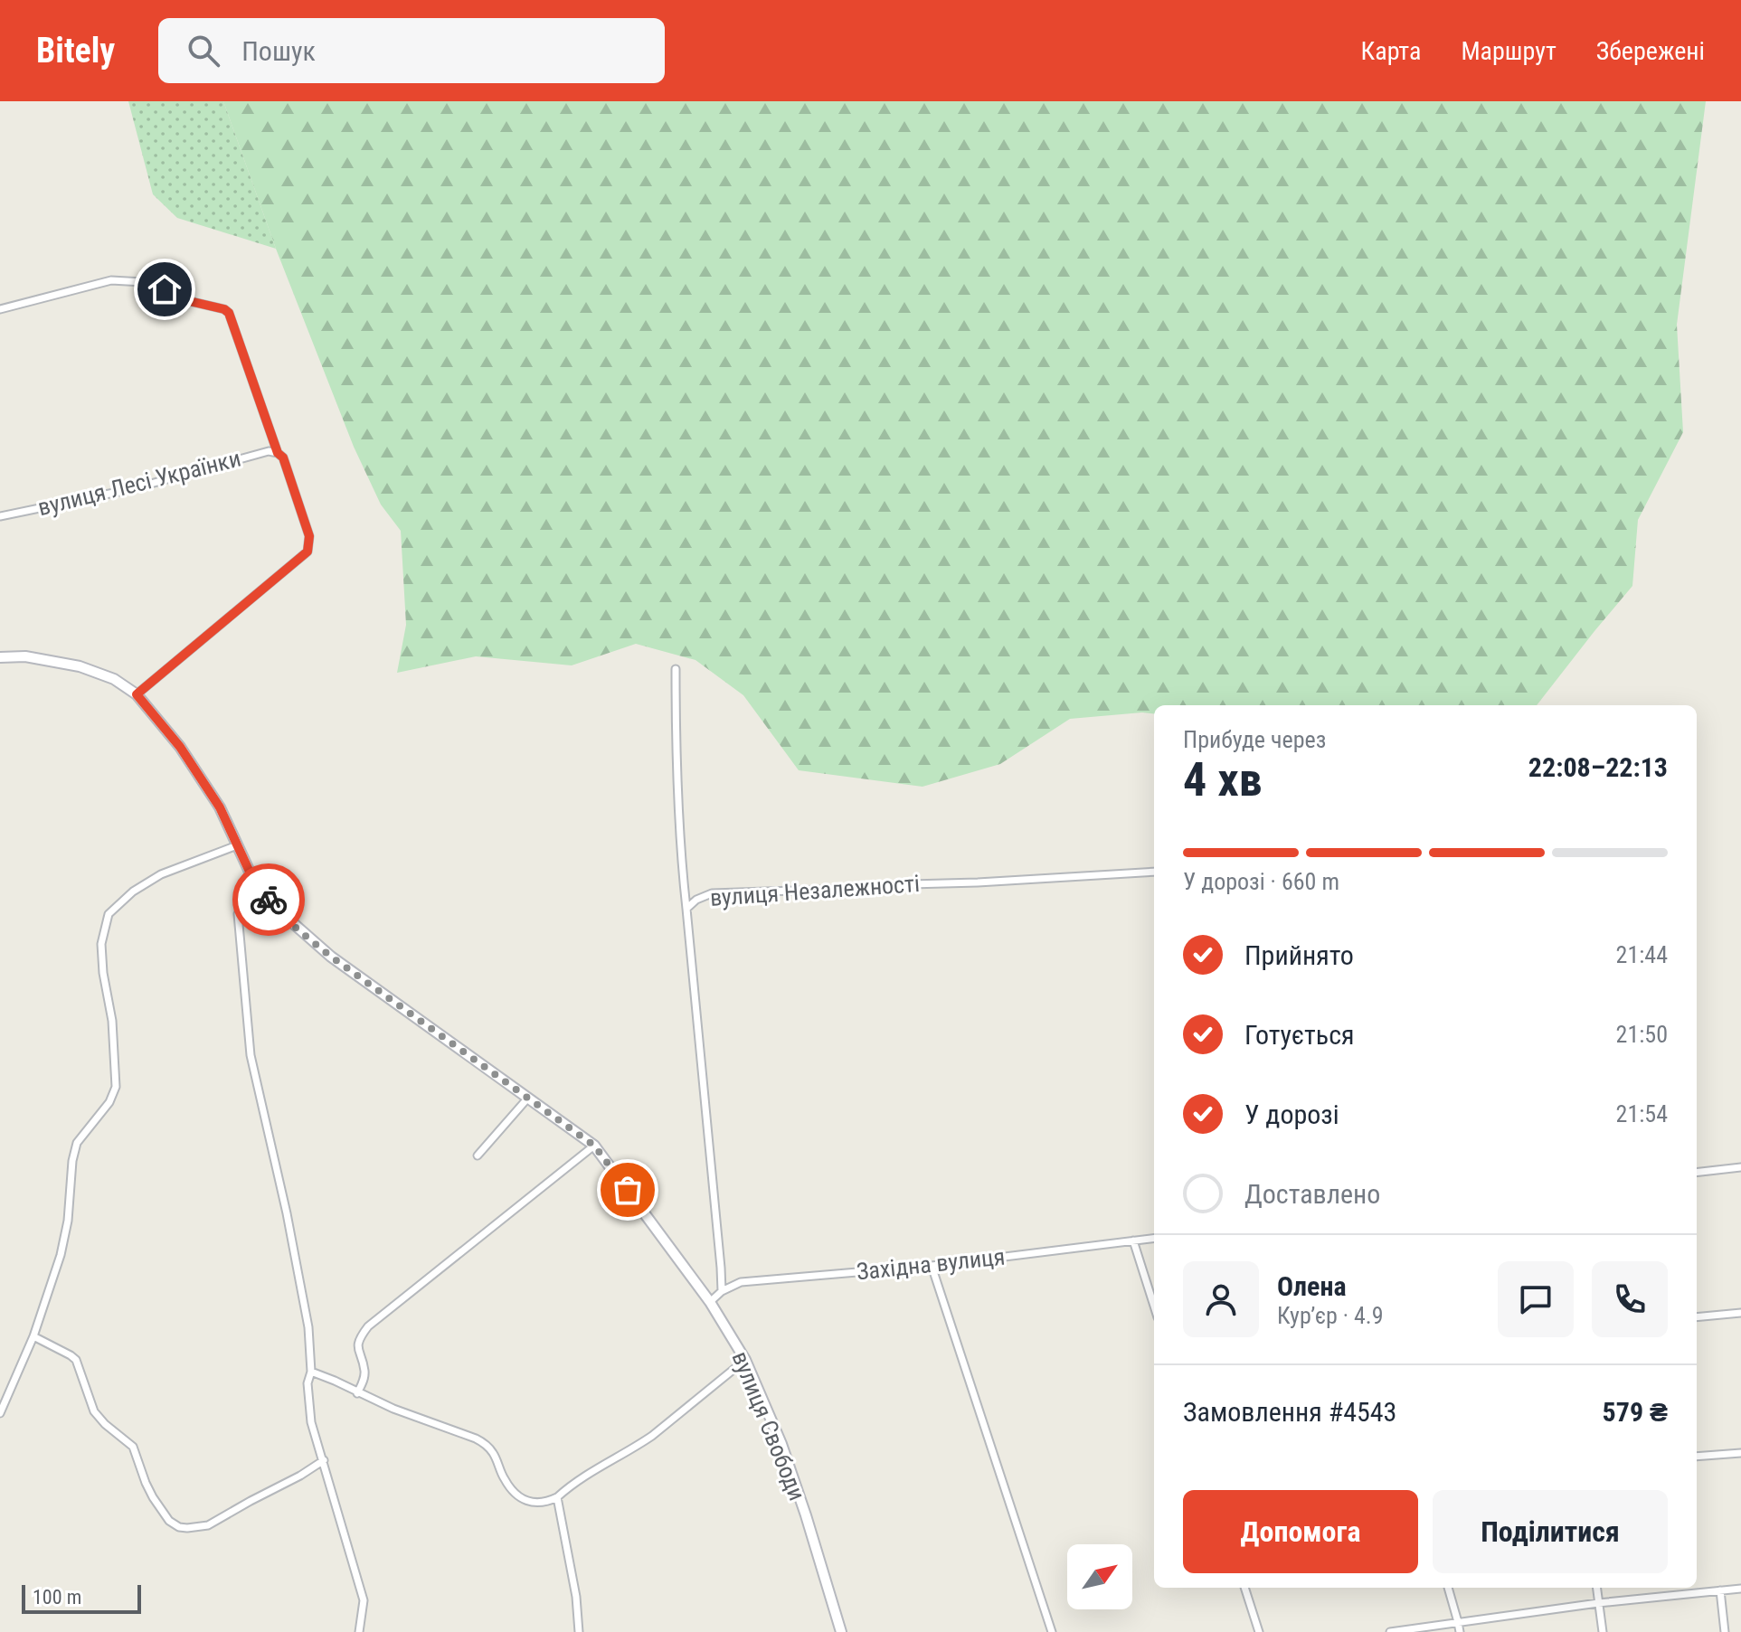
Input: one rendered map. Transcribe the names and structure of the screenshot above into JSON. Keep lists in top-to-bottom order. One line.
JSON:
{"streets":{"street":["вулиця Лесі Українки","вулиця Незалежності","Західна вулиця","вулиця Свободи"]},"crossings":[["вулиця Незалежності","Західна вулиця"],["Західна вулиця","вулиця Свободи"]],"scale_bar":"100 m","north":"top right","page":{"header":"Bitely","search":"Пошук","nav":["Карта","Маршрут","Збережені"],"heading":["4 хв","Прибуде через","22:08–22:13"],"panel":["Олена","Кур’єр · 4.9","Замовлення #4543","579 ₴"],"bar":"У дорозі · 660 m","list":[["Прийнято","21:44"],["Готується","21:50"],["У дорозі","21:54"],"Доставлено"],"buttons":["Допомога","Поділитися"],"scale":"100 m"}}
